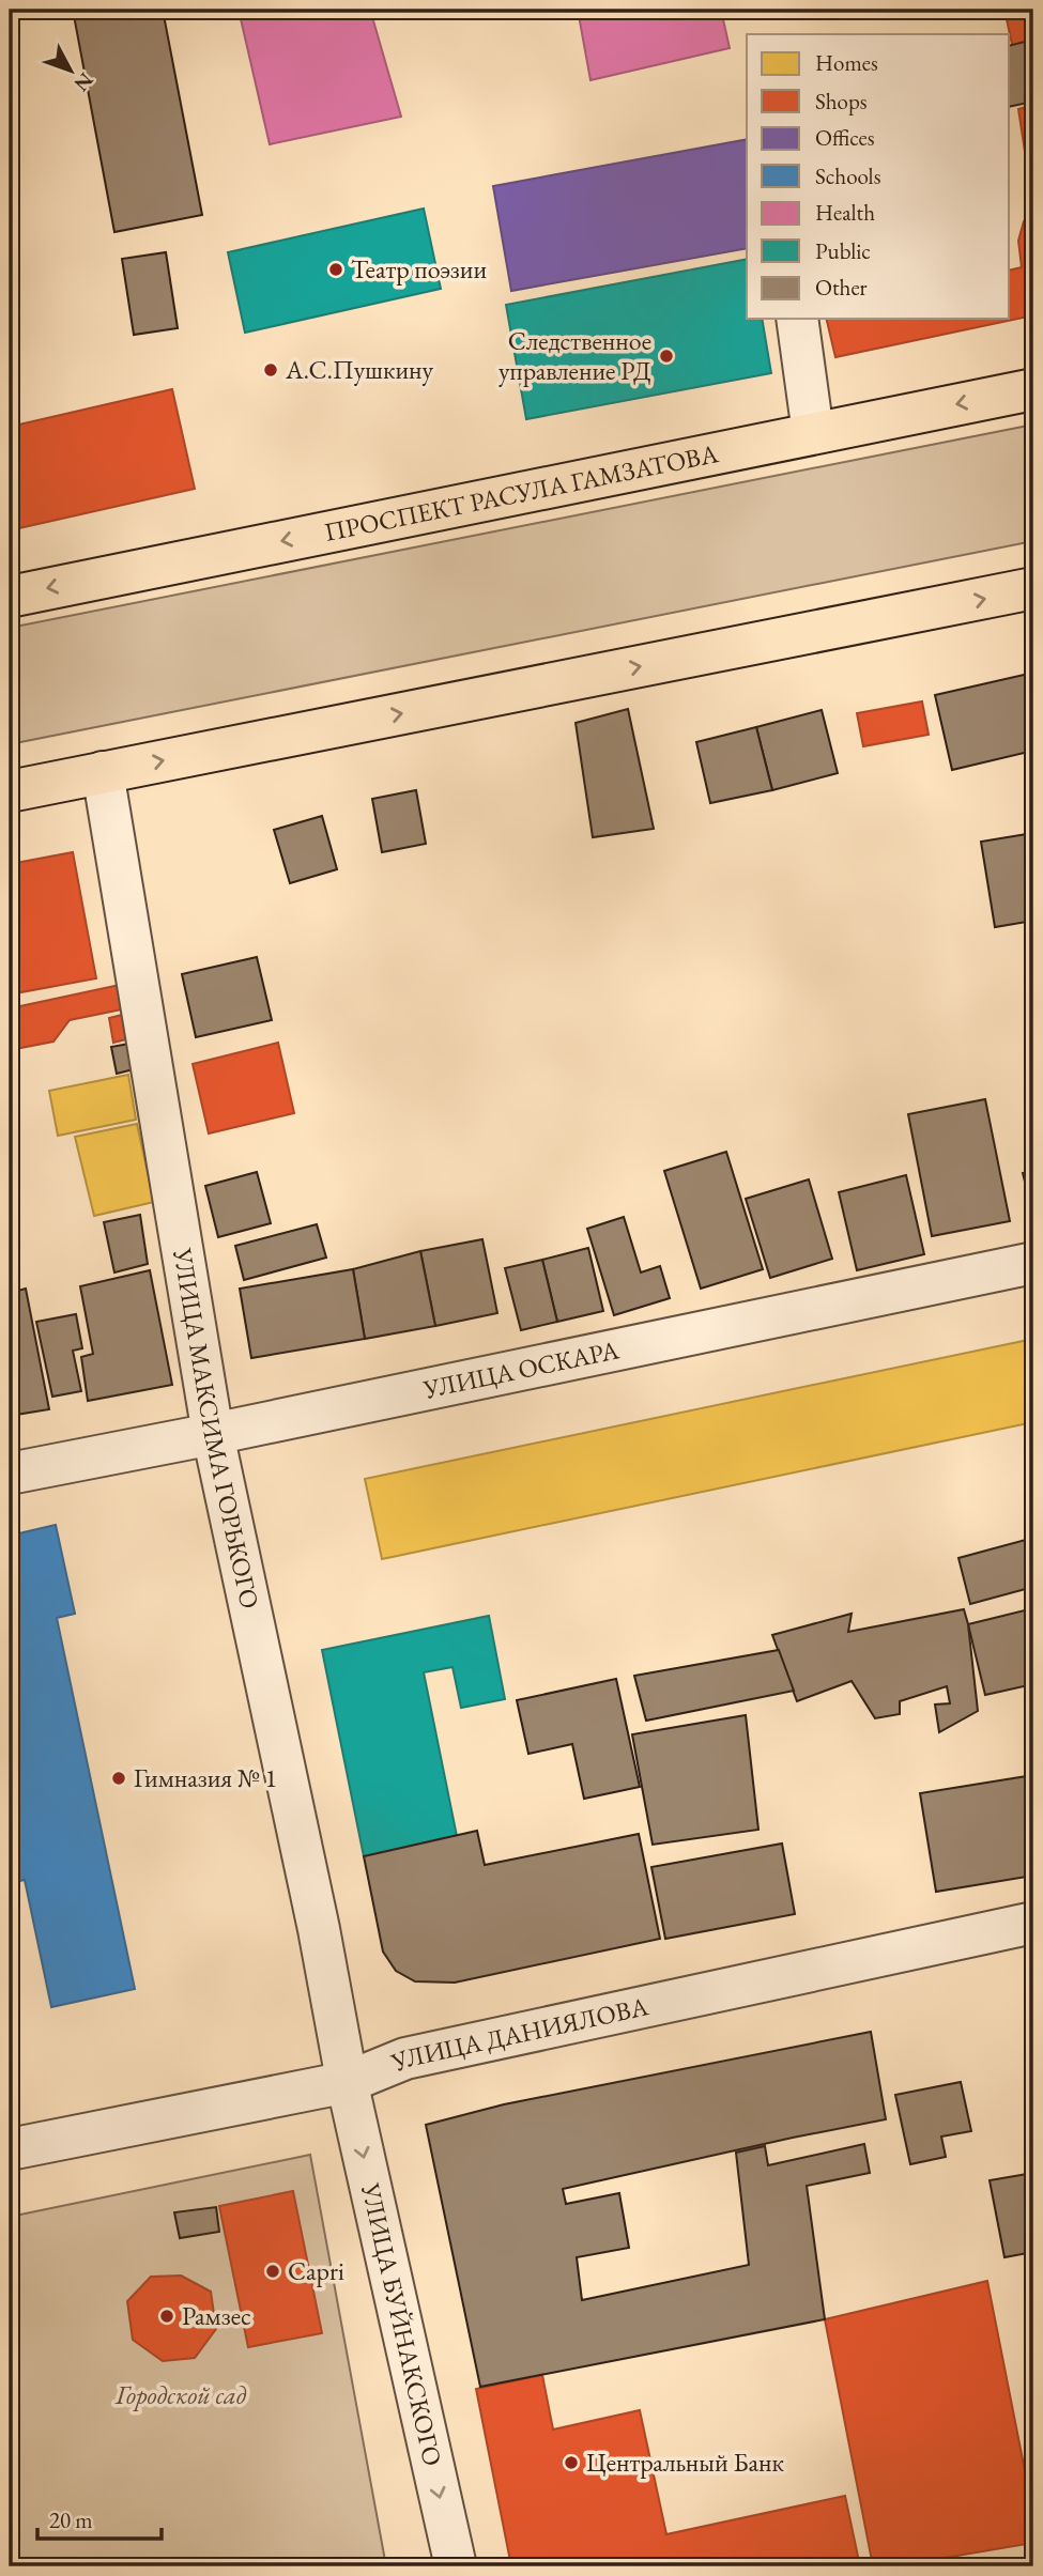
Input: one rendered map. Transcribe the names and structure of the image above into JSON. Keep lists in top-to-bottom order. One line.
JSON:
{"streets":{"main road":["ПРОСПЕКТ РАСУЛА ГАМЗАТОВА"],"street":["УЛИЦА ОСКАРА","УЛИЦА МАКСИМА ГОРЬКОГО","УЛИЦА ДАНИЯЛОВА","УЛИЦА БУЙНАКСКОГО"]},"crossings":[["УЛИЦА ОСКАРА","УЛИЦА МАКСИМА ГОРЬКОГО"],["УЛИЦА МАКСИМА ГОРЬКОГО","УЛИЦА ДАНИЯЛОВА"],["УЛИЦА МАКСИМА ГОРЬКОГО","УЛИЦА БУЙНАКСКОГО"],["УЛИЦА ДАНИЯЛОВА","УЛИЦА БУЙНАКСКОГО"]],"one_way":["УЛИЦА БУЙНАКСКОГО"],"parks":["Городской сад"],"places":["Театр поэзии","Следственное управление РД","А.С.Пушкину","Гимназия № 1","Capri","Рамзес","Центральный Банк"],"legend":["Homes","Shops","Offices","Schools","Health","Public","Other"],"scale_bar":"20 m","north":"bottom right"}
